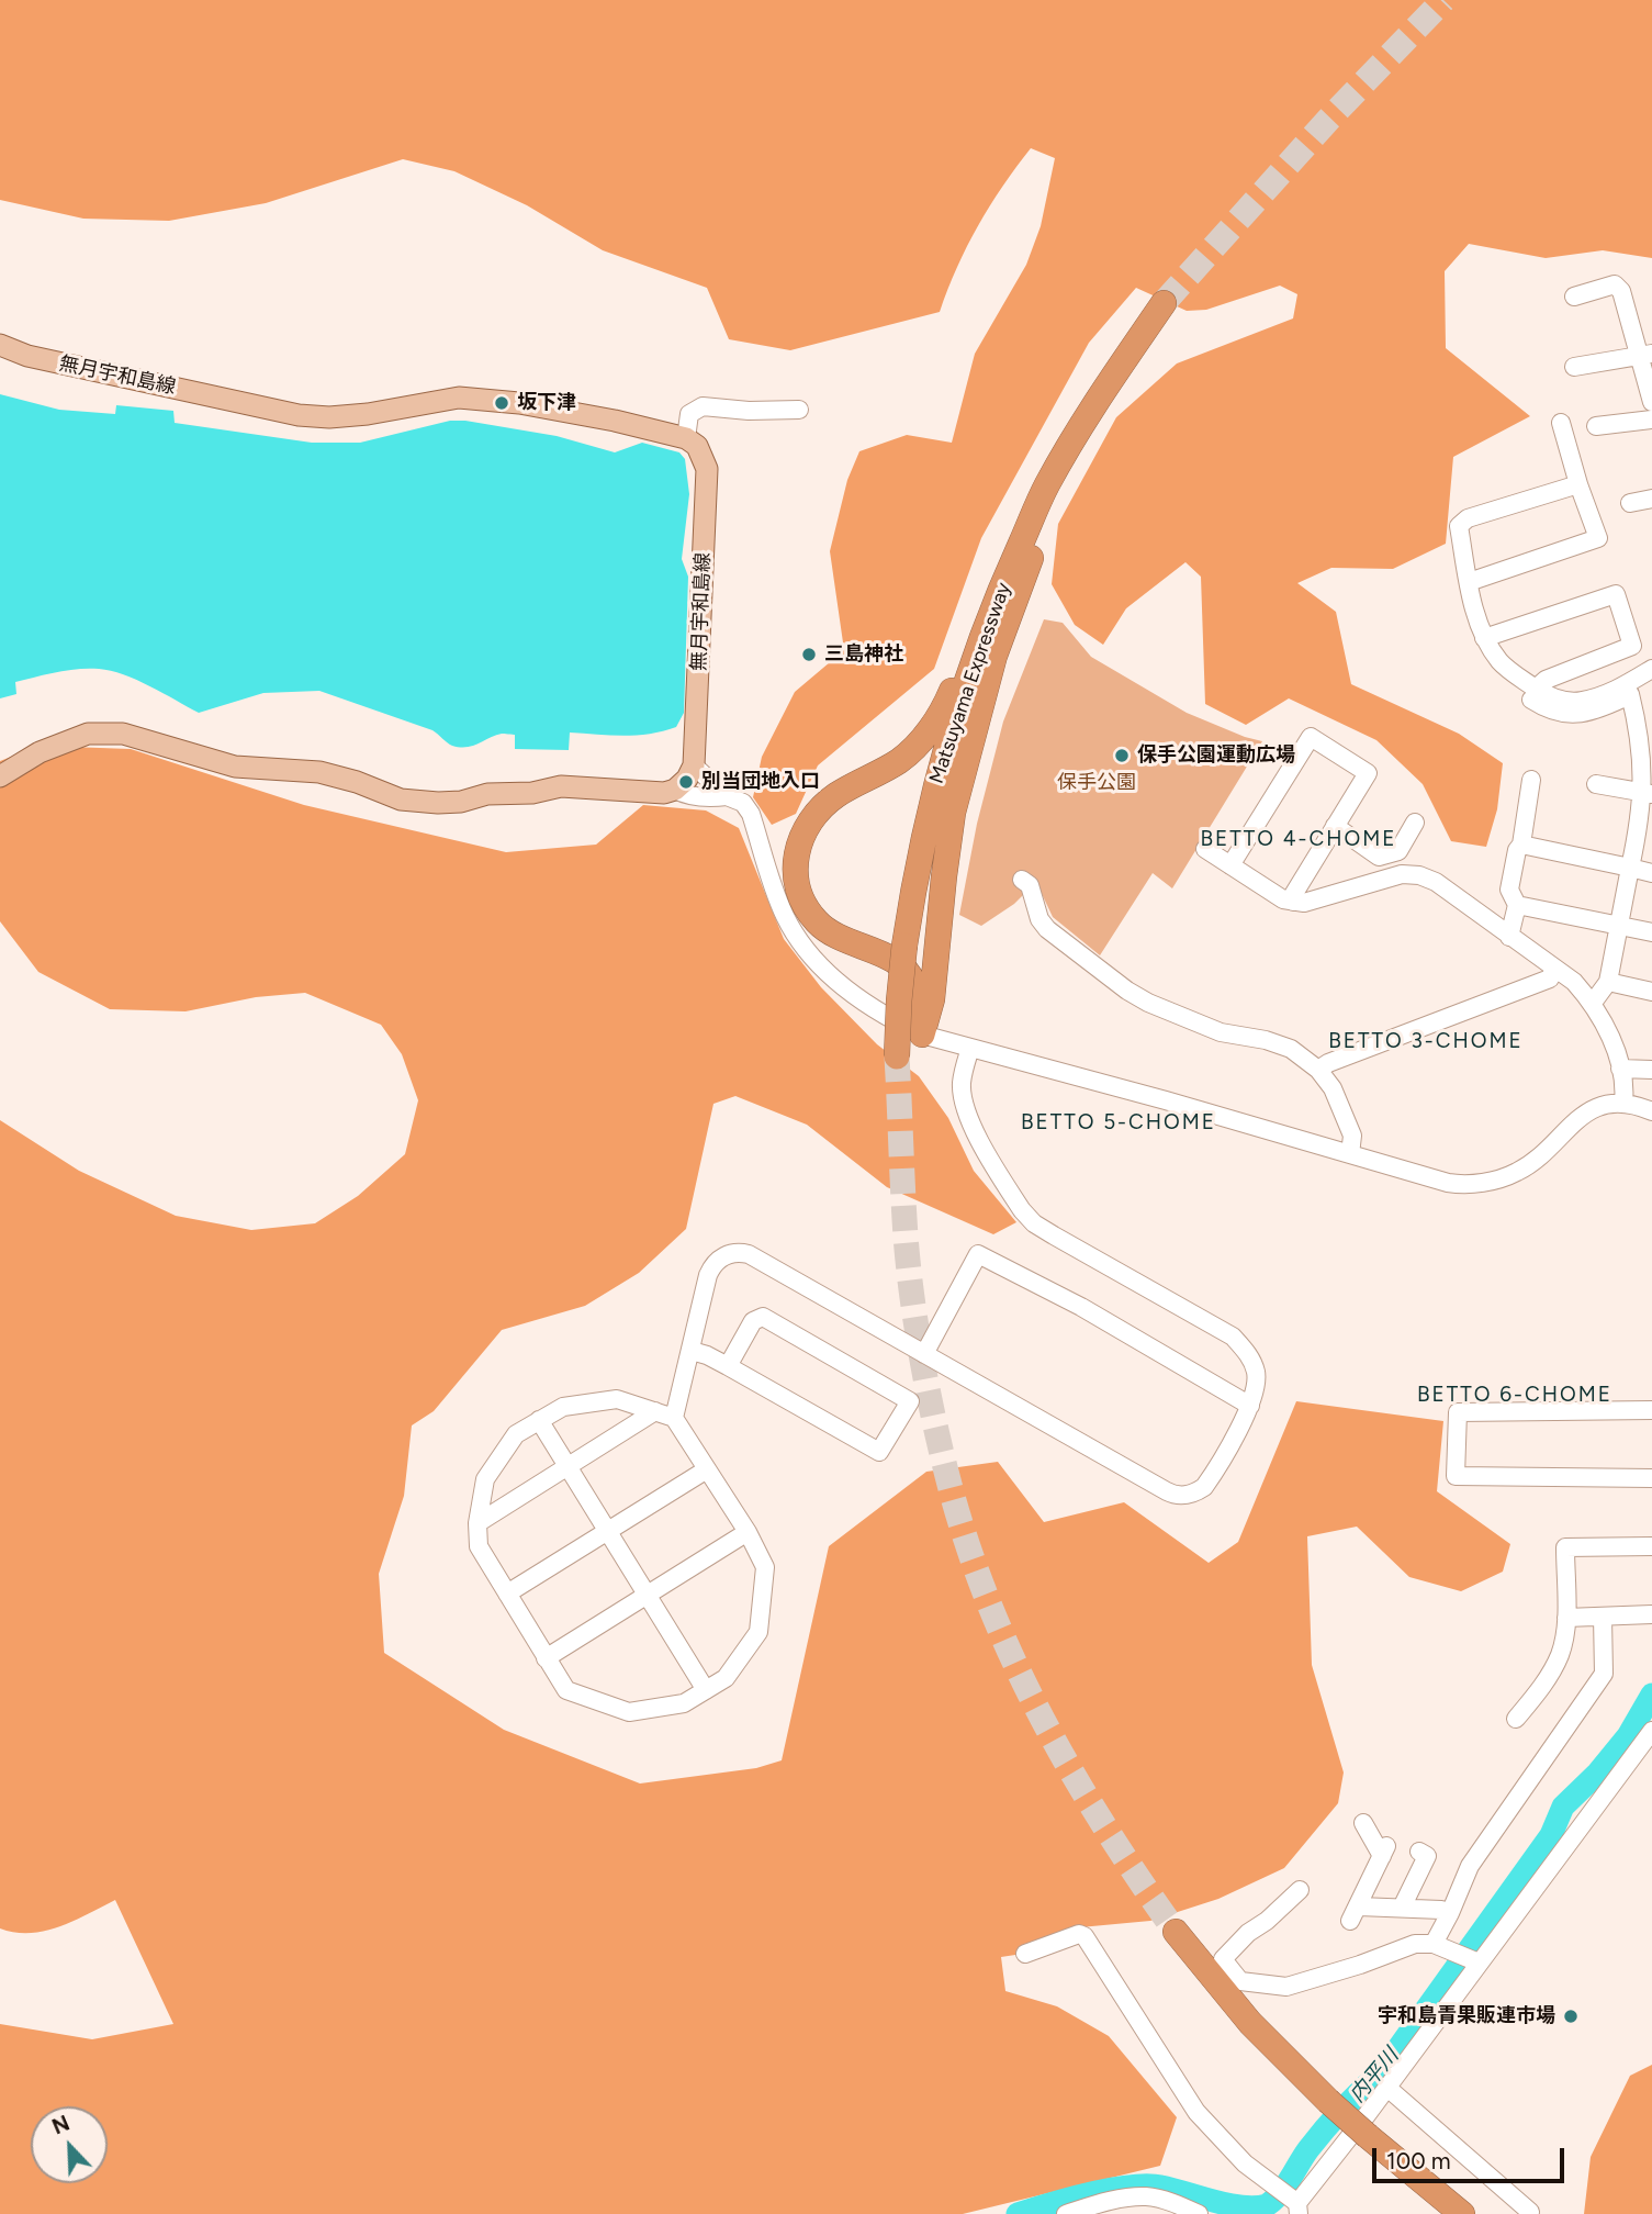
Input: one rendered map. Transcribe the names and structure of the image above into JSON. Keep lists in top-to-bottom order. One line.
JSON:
{"streets":{"highway":["Matsuyama Expressway"],"main road":["無月宇和島線"]},"districts":["BETTO 4-CHOME","BETTO 3-CHOME","BETTO 5-CHOME","BETTO 6-CHOME"],"water":["内平川"],"parks":["保手公園"],"places":["坂下津","三島神社","保手公園運動広場","別当団地入口","宇和島青果販連市場"],"scale_bar":"100 m","north":"top left"}
